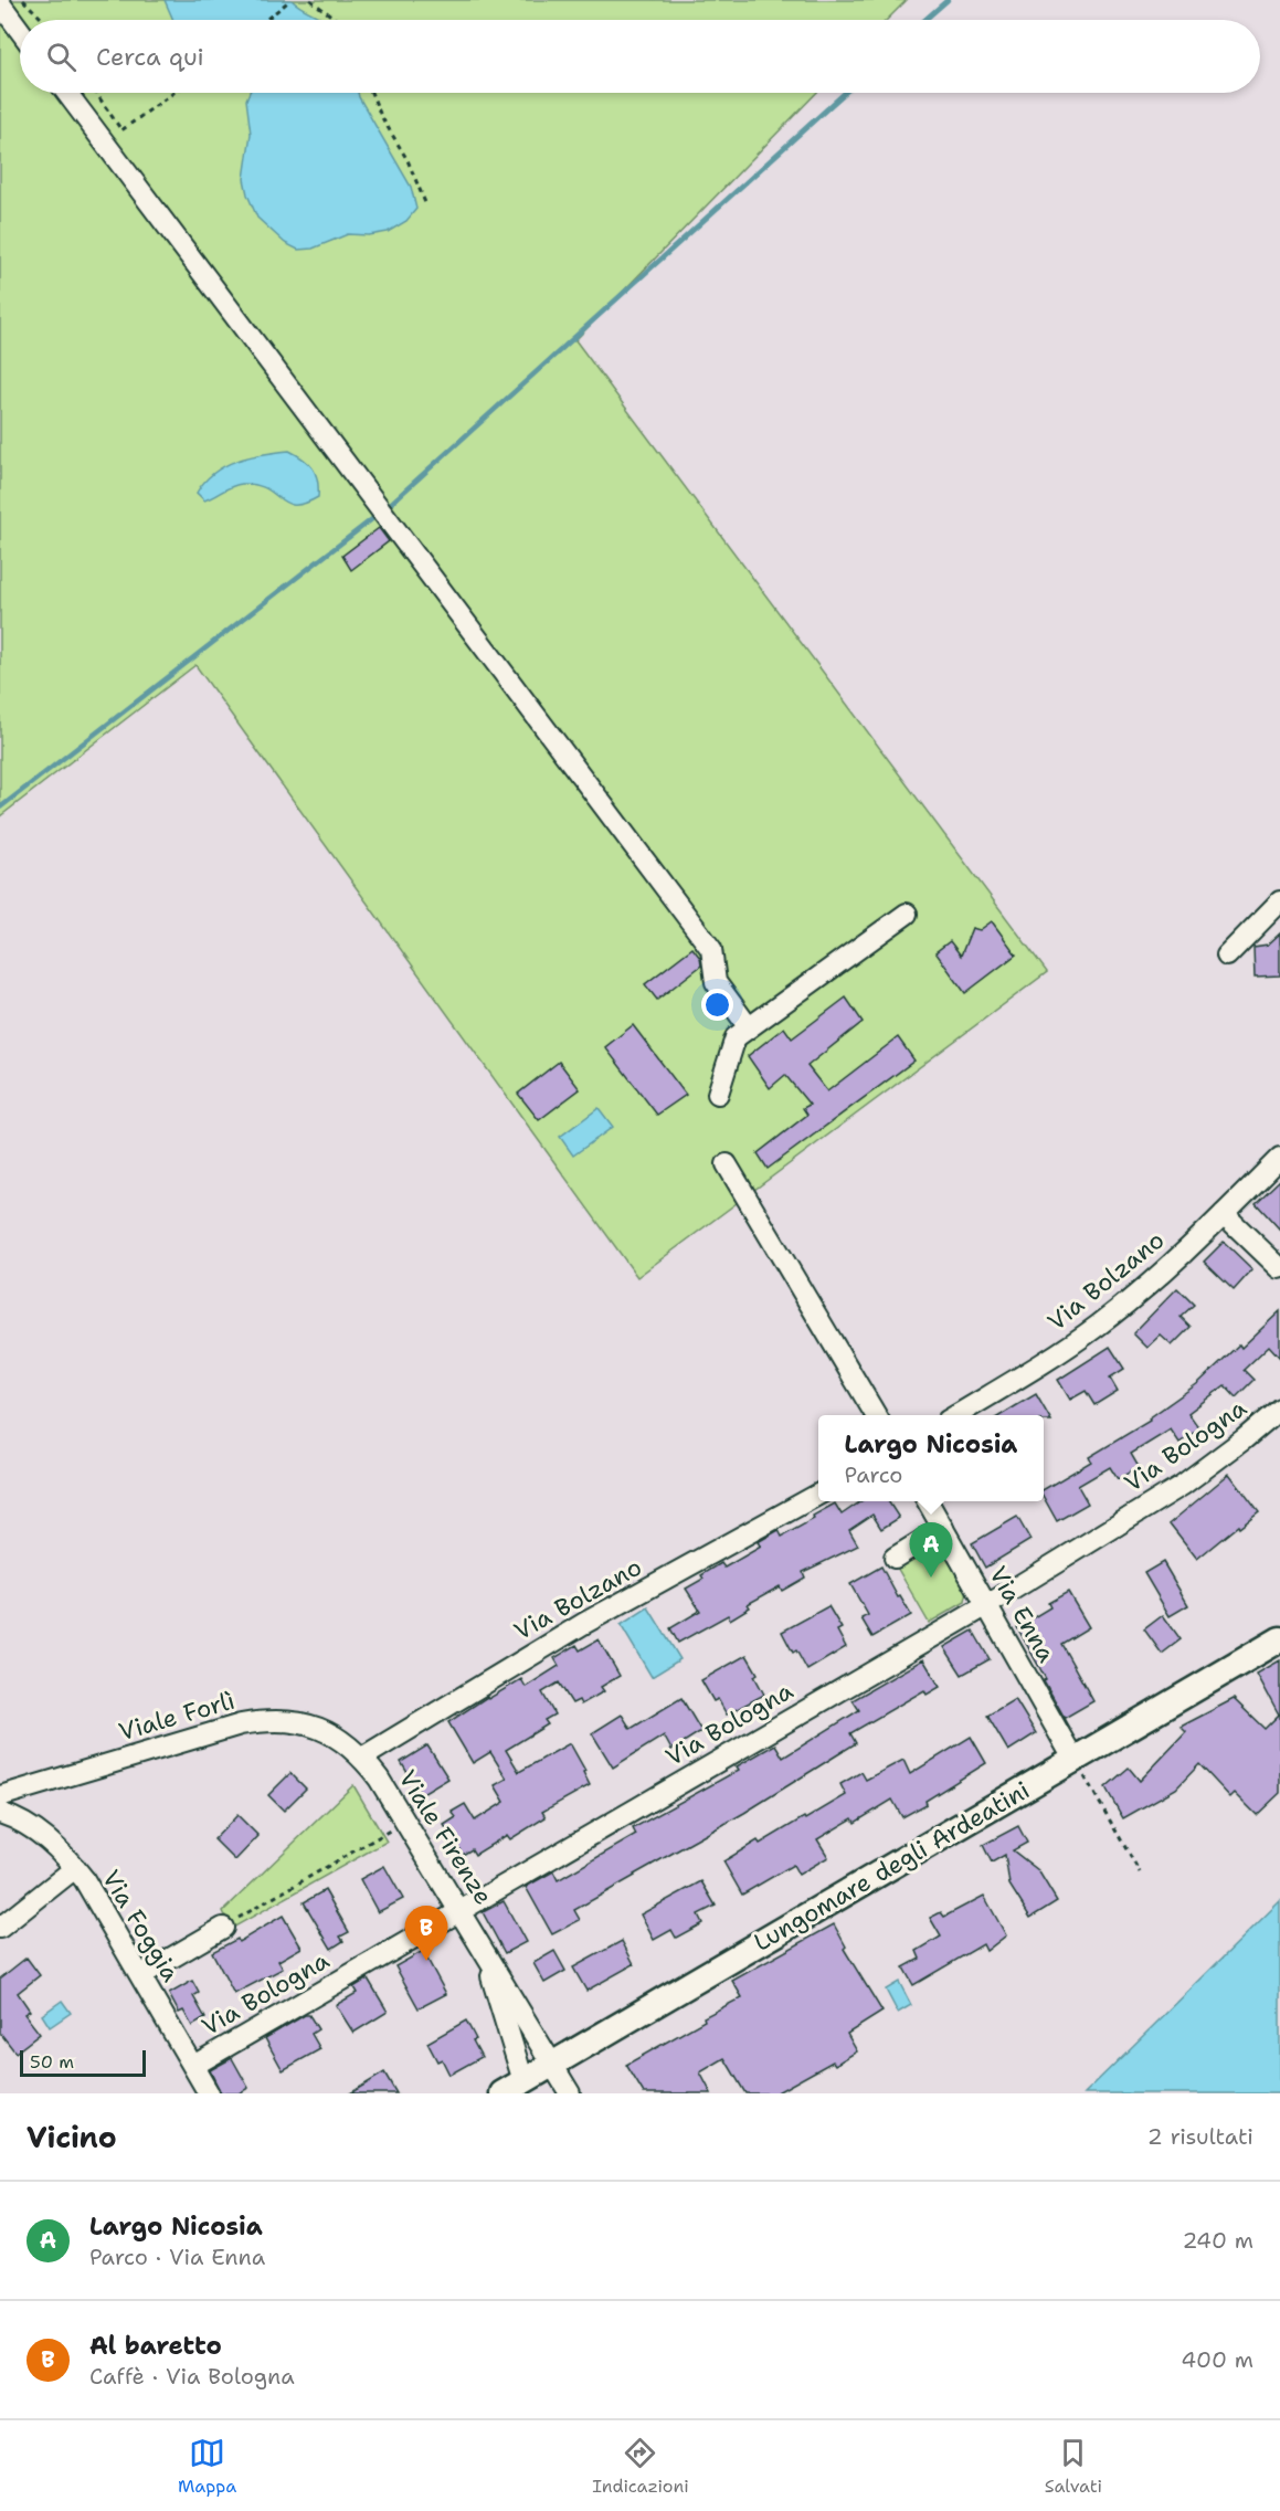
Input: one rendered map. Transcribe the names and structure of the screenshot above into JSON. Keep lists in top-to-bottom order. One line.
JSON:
{"streets":{"main road":["Lungomare degli Ardeatini"],"street":["Via Bolzano","Via Bologna","Via Enna","Viale Forlì","Viale Firenze","Via Foggia"]},"crossings":[["Via Bolzano","Viale Forlì"],["Via Bolzano","Viale Firenze"],["Via Bologna","Via Enna"],["Via Bologna","Viale Firenze"],["Via Bologna","Via Foggia"],["Via Enna","Lungomare degli Ardeatini"],["Viale Forlì","Viale Firenze"],["Viale Firenze","Lungomare degli Ardeatini"]],"scale_bar":"50 m","page":{"search":"Cerca qui","popup":["Largo Nicosia","Parco"],"pins":["A","B"],"scale":"50 m","heading":["Vicino","2 risultati"],"list":[{"mark":"A","name":"Largo Nicosia","note":"Parco · Via Enna","value":"240 m"},{"mark":"B","name":"Al baretto","note":"Caffè · Via Bologna","value":"400 m"}],"nav":["Mappa","Indicazioni","Salvati"]}}
